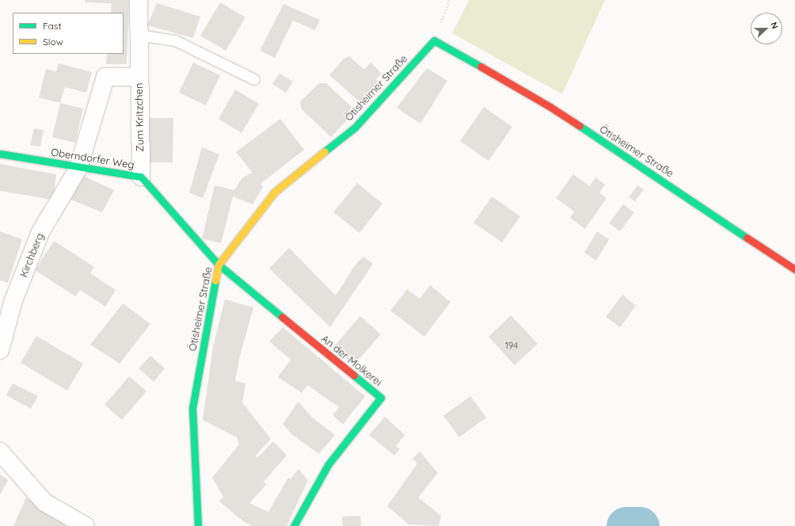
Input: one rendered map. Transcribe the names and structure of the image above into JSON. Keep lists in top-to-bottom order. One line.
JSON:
{"streets":{"street":["Ötisheimer Straße","Zum Kritzchen","Oberndorfer Weg","Kirchberg","An der Molkerei"]},"crossings":[["Ötisheimer Straße","Oberndorfer Weg"],["Ötisheimer Straße","An der Molkerei"],["Zum Kritzchen","Oberndorfer Weg"],["Zum Kritzchen","Kirchberg"],["Oberndorfer Weg","Kirchberg"],["Oberndorfer Weg","An der Molkerei"]],"house_numbers":["194"],"legend":["Fast","Slow"],"north":"right"}
